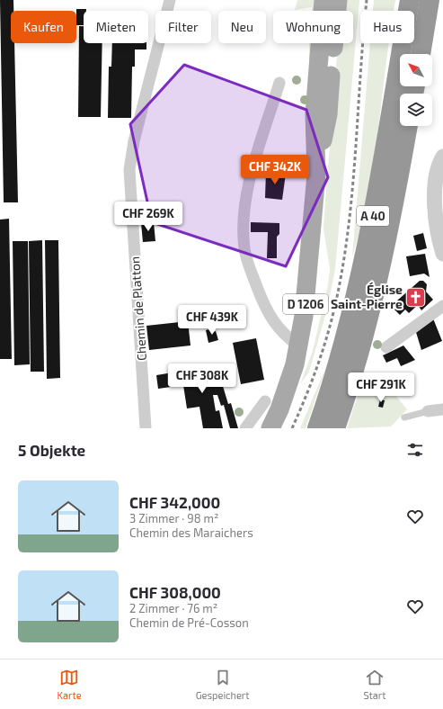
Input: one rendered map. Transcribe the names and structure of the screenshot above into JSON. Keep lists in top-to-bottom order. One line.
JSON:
{"streets":{"highway":["A 40"],"main road":["D 1206"],"street":["Chemin de Platton"]},"places":{"church":["Église Saint-Pierre"]},"north":"top left","page":{"chip":["Kaufen","Mieten","Filter","Neu","Wohnung","Haus"],"price":["CHF 342K","CHF 269K","CHF 439K","CHF 308K","CHF 291K"],"heading":"5 Objekte","list":[{"name":"CHF 342,000","note":"3 Zimmer · 98 m² · Chemin des Maraichers"},{"name":"CHF 308,000","note":"2 Zimmer · 76 m² · Chemin de Pré-Cosson"}],"tabs":["Karte","Gespeichert","Start"]}}
